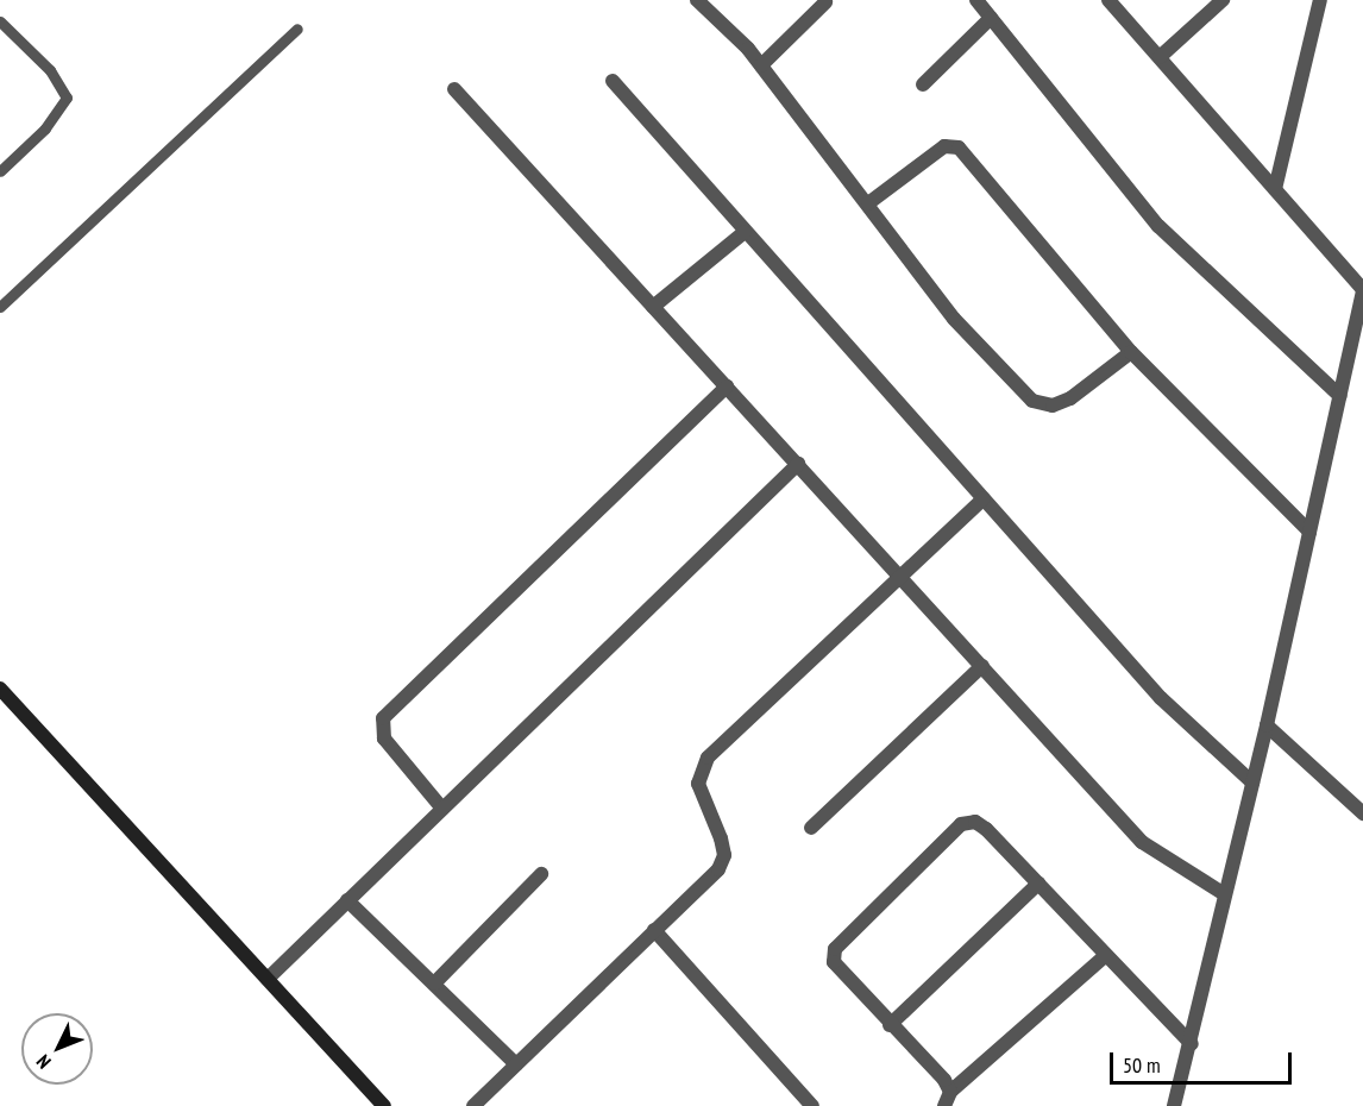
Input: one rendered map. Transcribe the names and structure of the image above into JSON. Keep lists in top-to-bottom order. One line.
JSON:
{"scale_bar":"50 m","north":"bottom left"}
